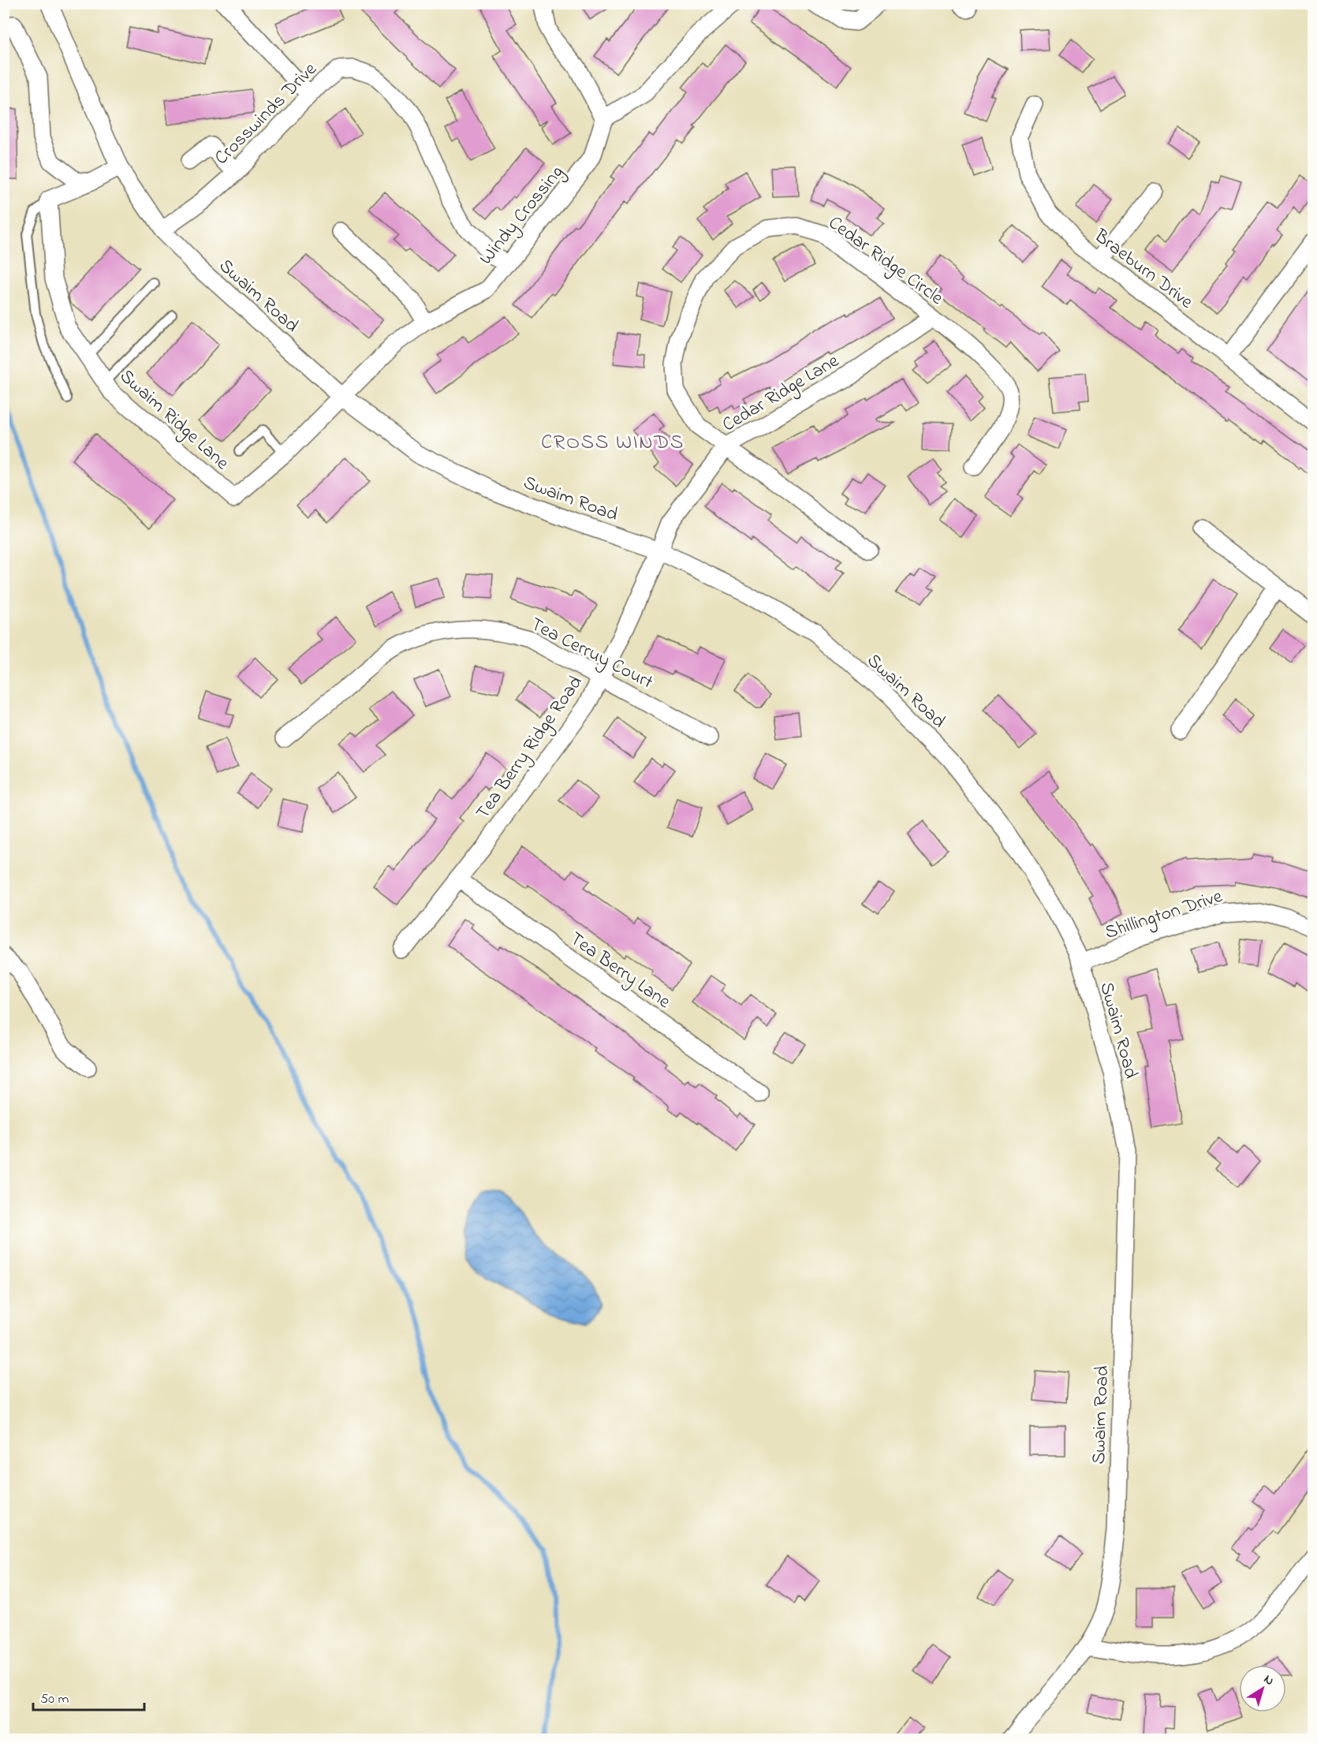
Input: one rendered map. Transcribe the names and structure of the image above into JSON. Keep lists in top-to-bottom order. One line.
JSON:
{"streets":{"street":["Crosswinds Drive","Windy Crossing","Cedar Ridge Circle","Braeburn Drive","Swaim Road","Cedar Ridge Lane","Swaim Ridge Lane","Tea Cerruy Court","Tea Berry Ridge Road","Shillington Drive","Tea Berry Lane"]},"crossings":[["Crosswinds Drive","Windy Crossing"],["Crosswinds Drive","Swaim Road"],["Windy Crossing","Swaim Road"],["Windy Crossing","Swaim Ridge Lane"],["Cedar Ridge Circle","Cedar Ridge Lane"],["Swaim Road","Cedar Ridge Lane"],["Swaim Road","Swaim Ridge Lane"],["Swaim Road","Tea Berry Ridge Road"],["Swaim Road","Shillington Drive"],["Cedar Ridge Lane","Tea Berry Ridge Road"],["Tea Cerruy Court","Tea Berry Ridge Road"],["Tea Berry Ridge Road","Tea Berry Lane"]],"districts":["CROSS WINDS"],"scale_bar":"50 m","north":"top right"}
